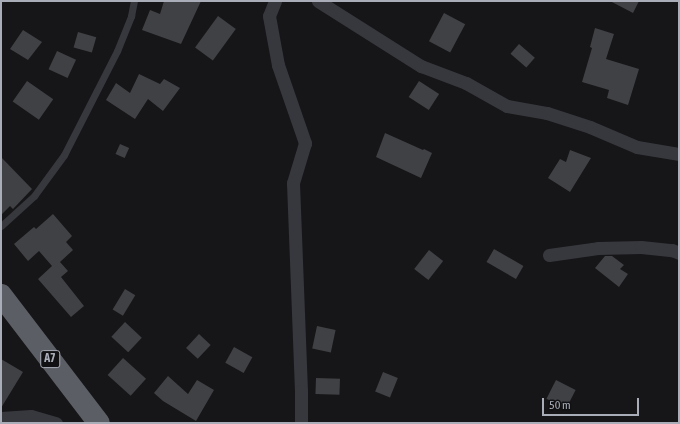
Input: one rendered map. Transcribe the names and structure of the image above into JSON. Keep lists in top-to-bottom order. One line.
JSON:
{"streets":{"highway":["A7"]},"scale_bar":"50 m"}
